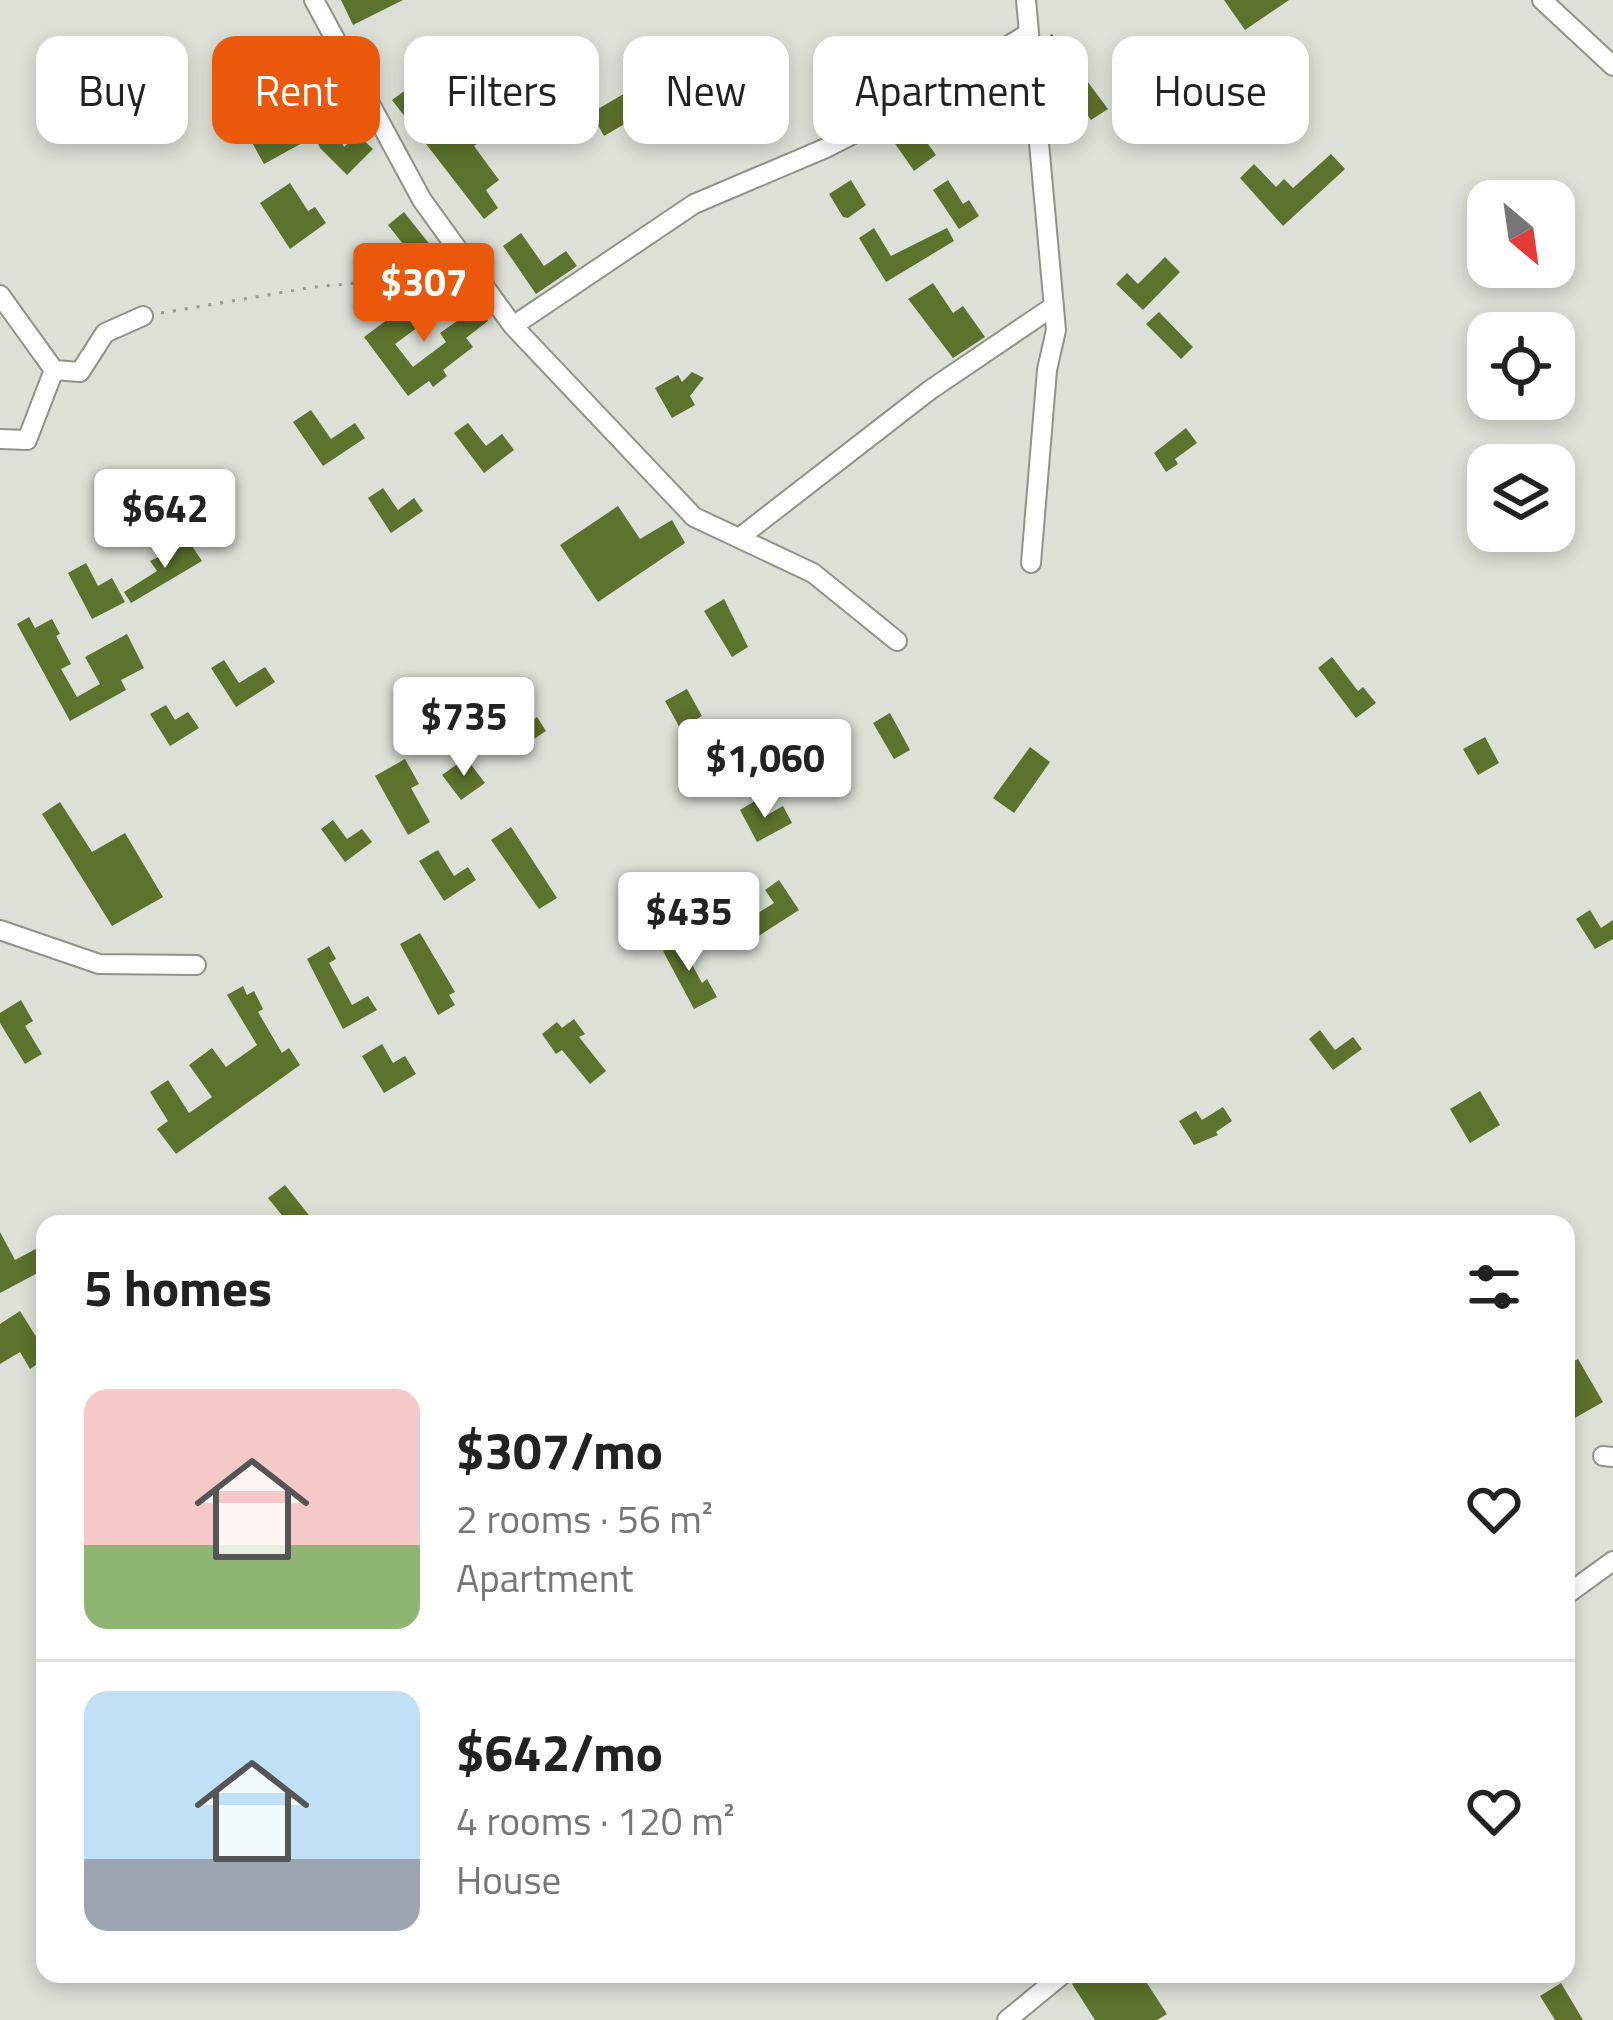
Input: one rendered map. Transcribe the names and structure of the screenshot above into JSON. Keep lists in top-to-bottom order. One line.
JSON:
{"north":"bottom right","page":{"chip":["Buy","Rent","Filters","New","Apartment","House"],"price":["$307","$642","$735","$1,060","$435"],"heading":"5 homes","list":[{"name":"$307/mo","note":"2 rooms · 56 m² · Apartment"},{"name":"$642/mo","note":"4 rooms · 120 m² · House"}]}}
